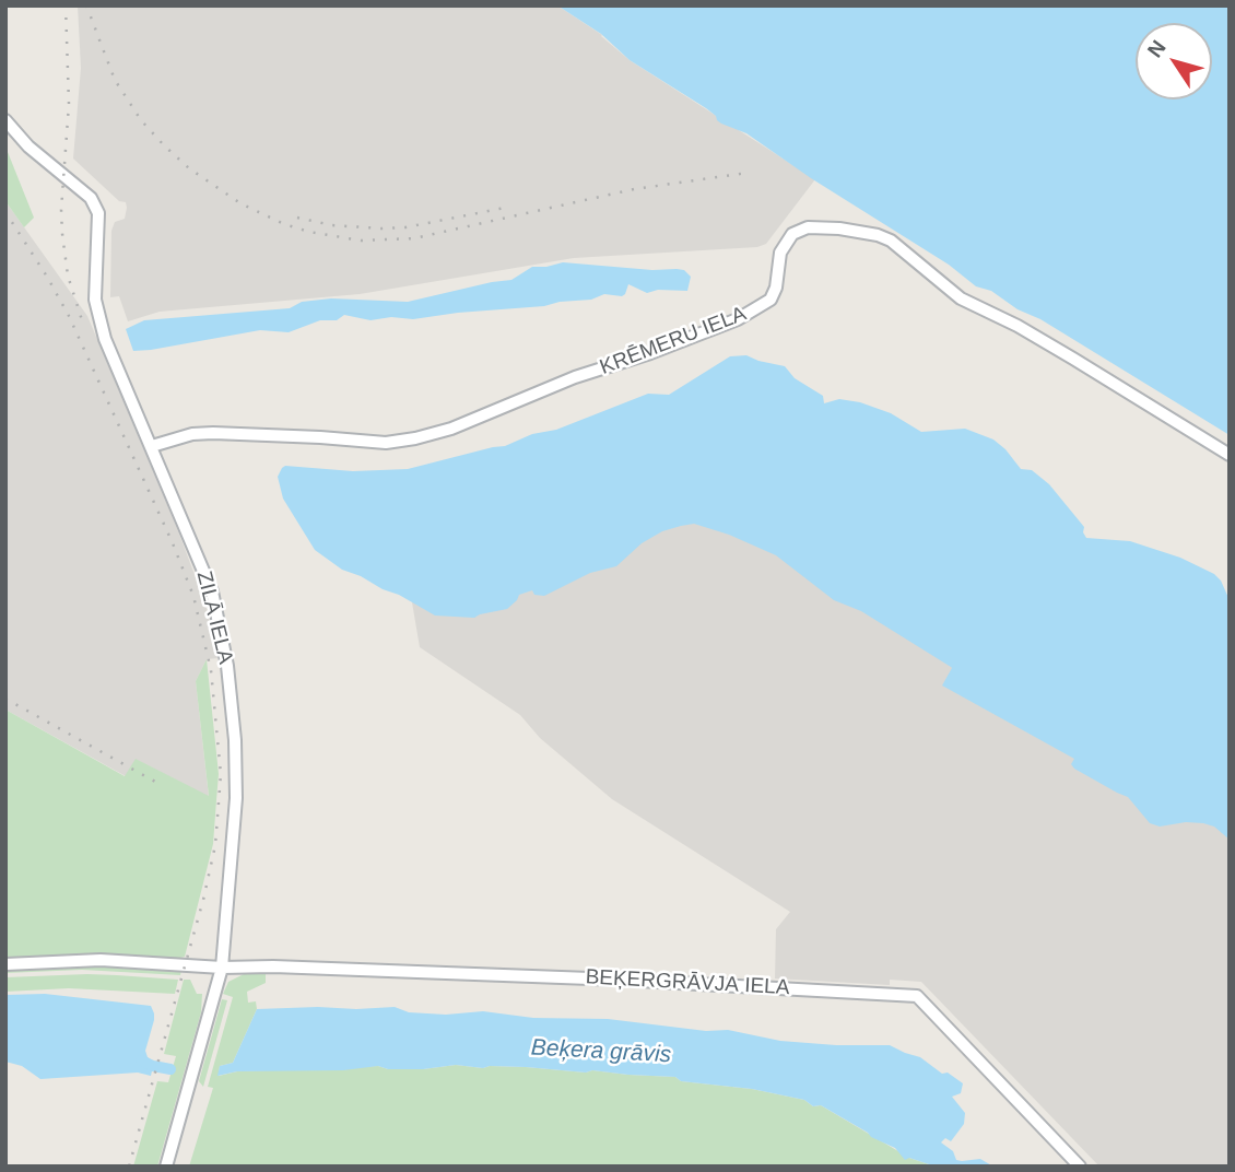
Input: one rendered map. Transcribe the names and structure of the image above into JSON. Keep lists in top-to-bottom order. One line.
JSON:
{"streets":{"street":["KRĒMERU IELA","ZILĀ IELA","BEĶERGRĀVJA IELA"]},"crossings":[["KRĒMERU IELA","ZILĀ IELA"],["ZILĀ IELA","BEĶERGRĀVJA IELA"]],"water":["Beķera grāvis"],"north":"top left"}
